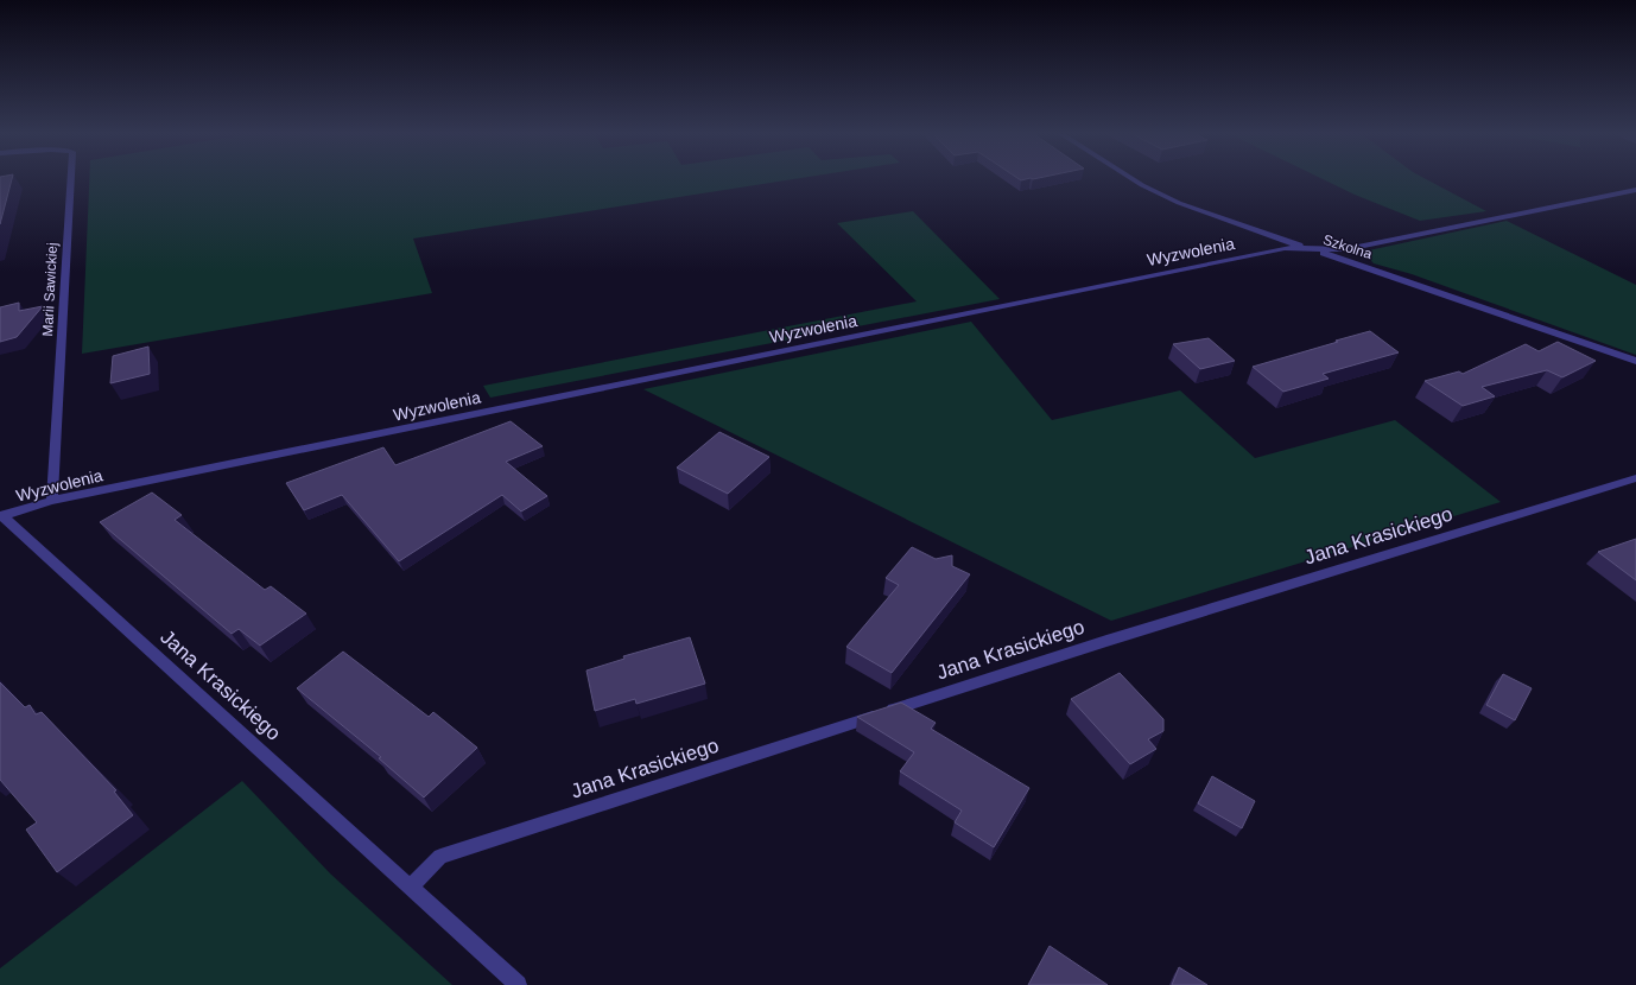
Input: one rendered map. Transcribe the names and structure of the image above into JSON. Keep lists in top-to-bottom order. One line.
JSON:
{"streets":{"street":["Szkolna","Wyzwolenia","Marii Sawickiej","Jana Krasickiego"]},"crossings":[["Szkolna","Wyzwolenia"],["Wyzwolenia","Marii Sawickiej"],["Wyzwolenia","Jana Krasickiego"]]}
